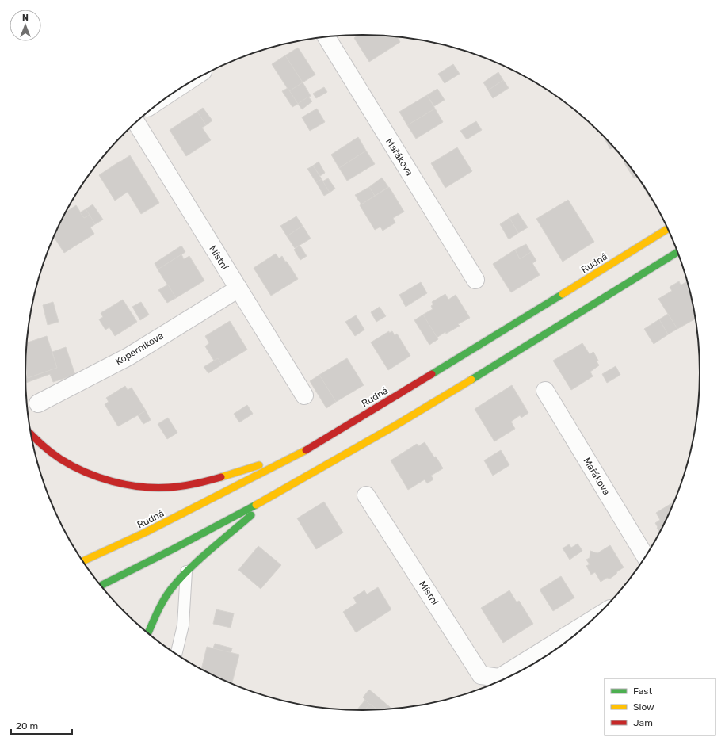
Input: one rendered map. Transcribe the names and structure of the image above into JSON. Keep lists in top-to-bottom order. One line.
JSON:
{"streets":{"highway":["Rudná"],"street":["Mařákova","Místní","Koperníkova"]},"crossings":[["Místní","Koperníkova"]],"legend":["Fast","Slow","Jam"],"scale_bar":"20 m","north":"top"}
